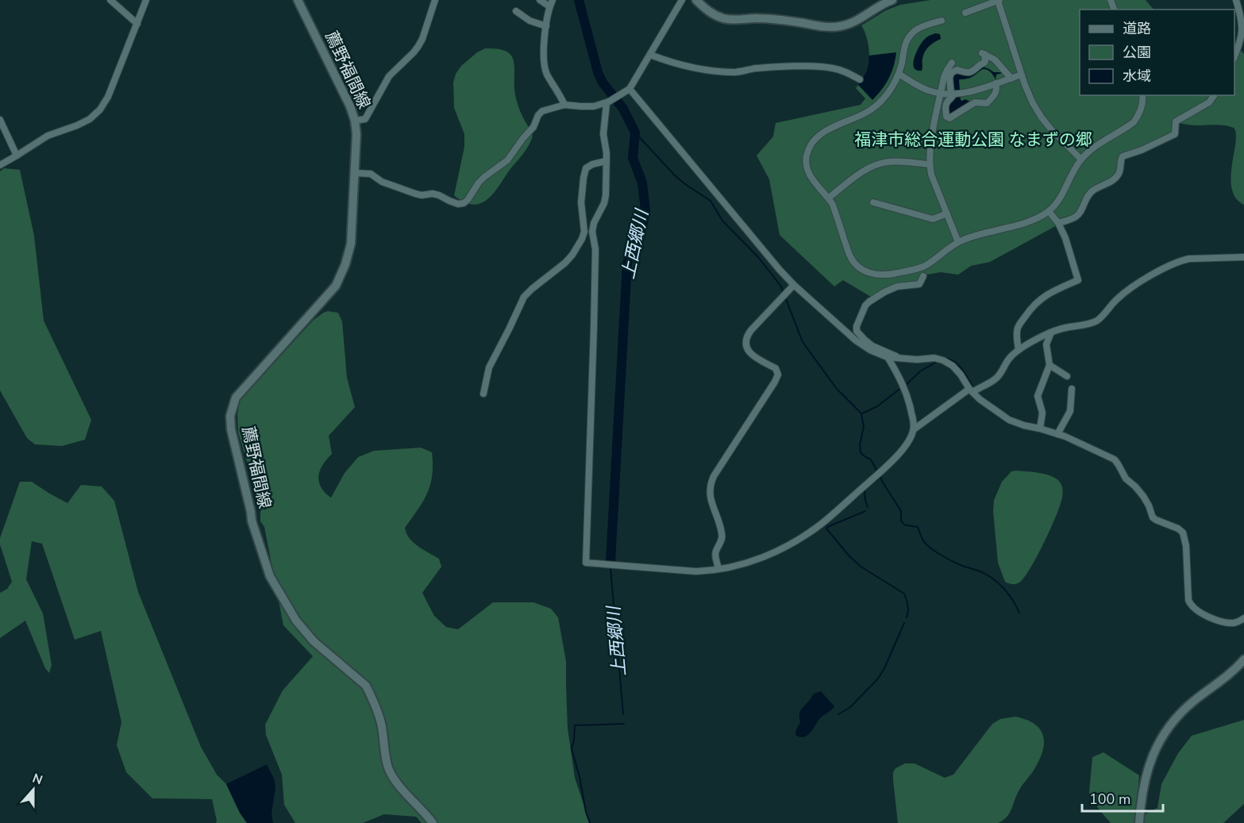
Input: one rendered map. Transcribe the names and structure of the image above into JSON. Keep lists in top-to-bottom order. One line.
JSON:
{"streets":{"main road":["薦野福間線"]},"water":["上西郷川"],"parks":["福津市総合運動公園 なまずの郷"],"legend":["道路","公園","水域"],"scale_bar":"100 m","north":"top"}
